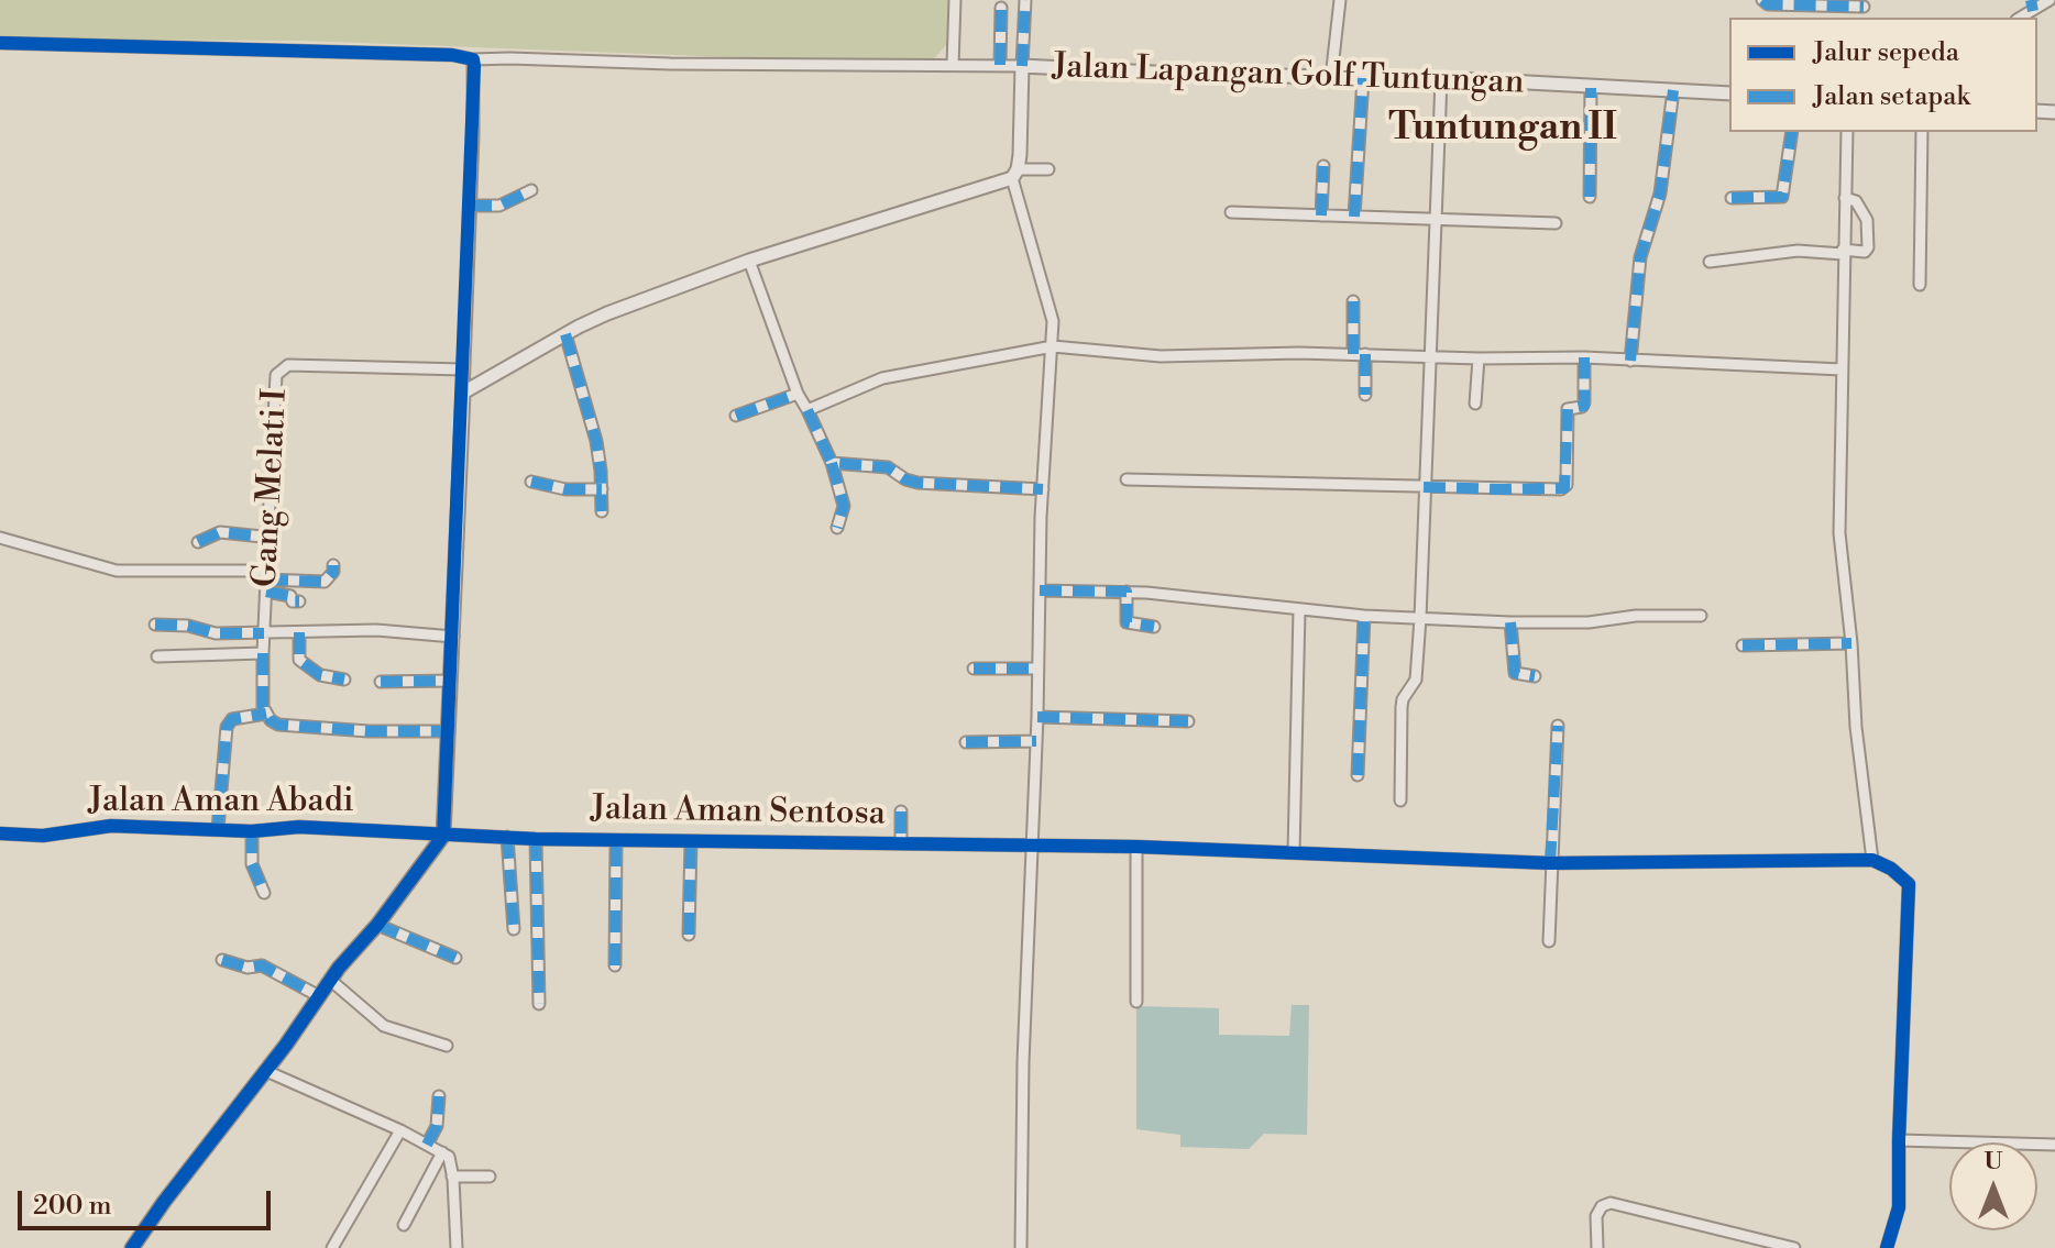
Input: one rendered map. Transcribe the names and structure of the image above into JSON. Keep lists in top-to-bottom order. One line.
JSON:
{"streets":{"street":["Jalan Lapangan Golf Tuntungan","Gang Melati I","Jalan Aman Abadi","Jalan Aman Sentosa"]},"crossings":[["Jalan Aman Abadi","Jalan Aman Sentosa"]],"districts":["Tuntungan II"],"legend":["Jalur sepeda","Jalan setapak"],"scale_bar":"200 m","north":"top"}
